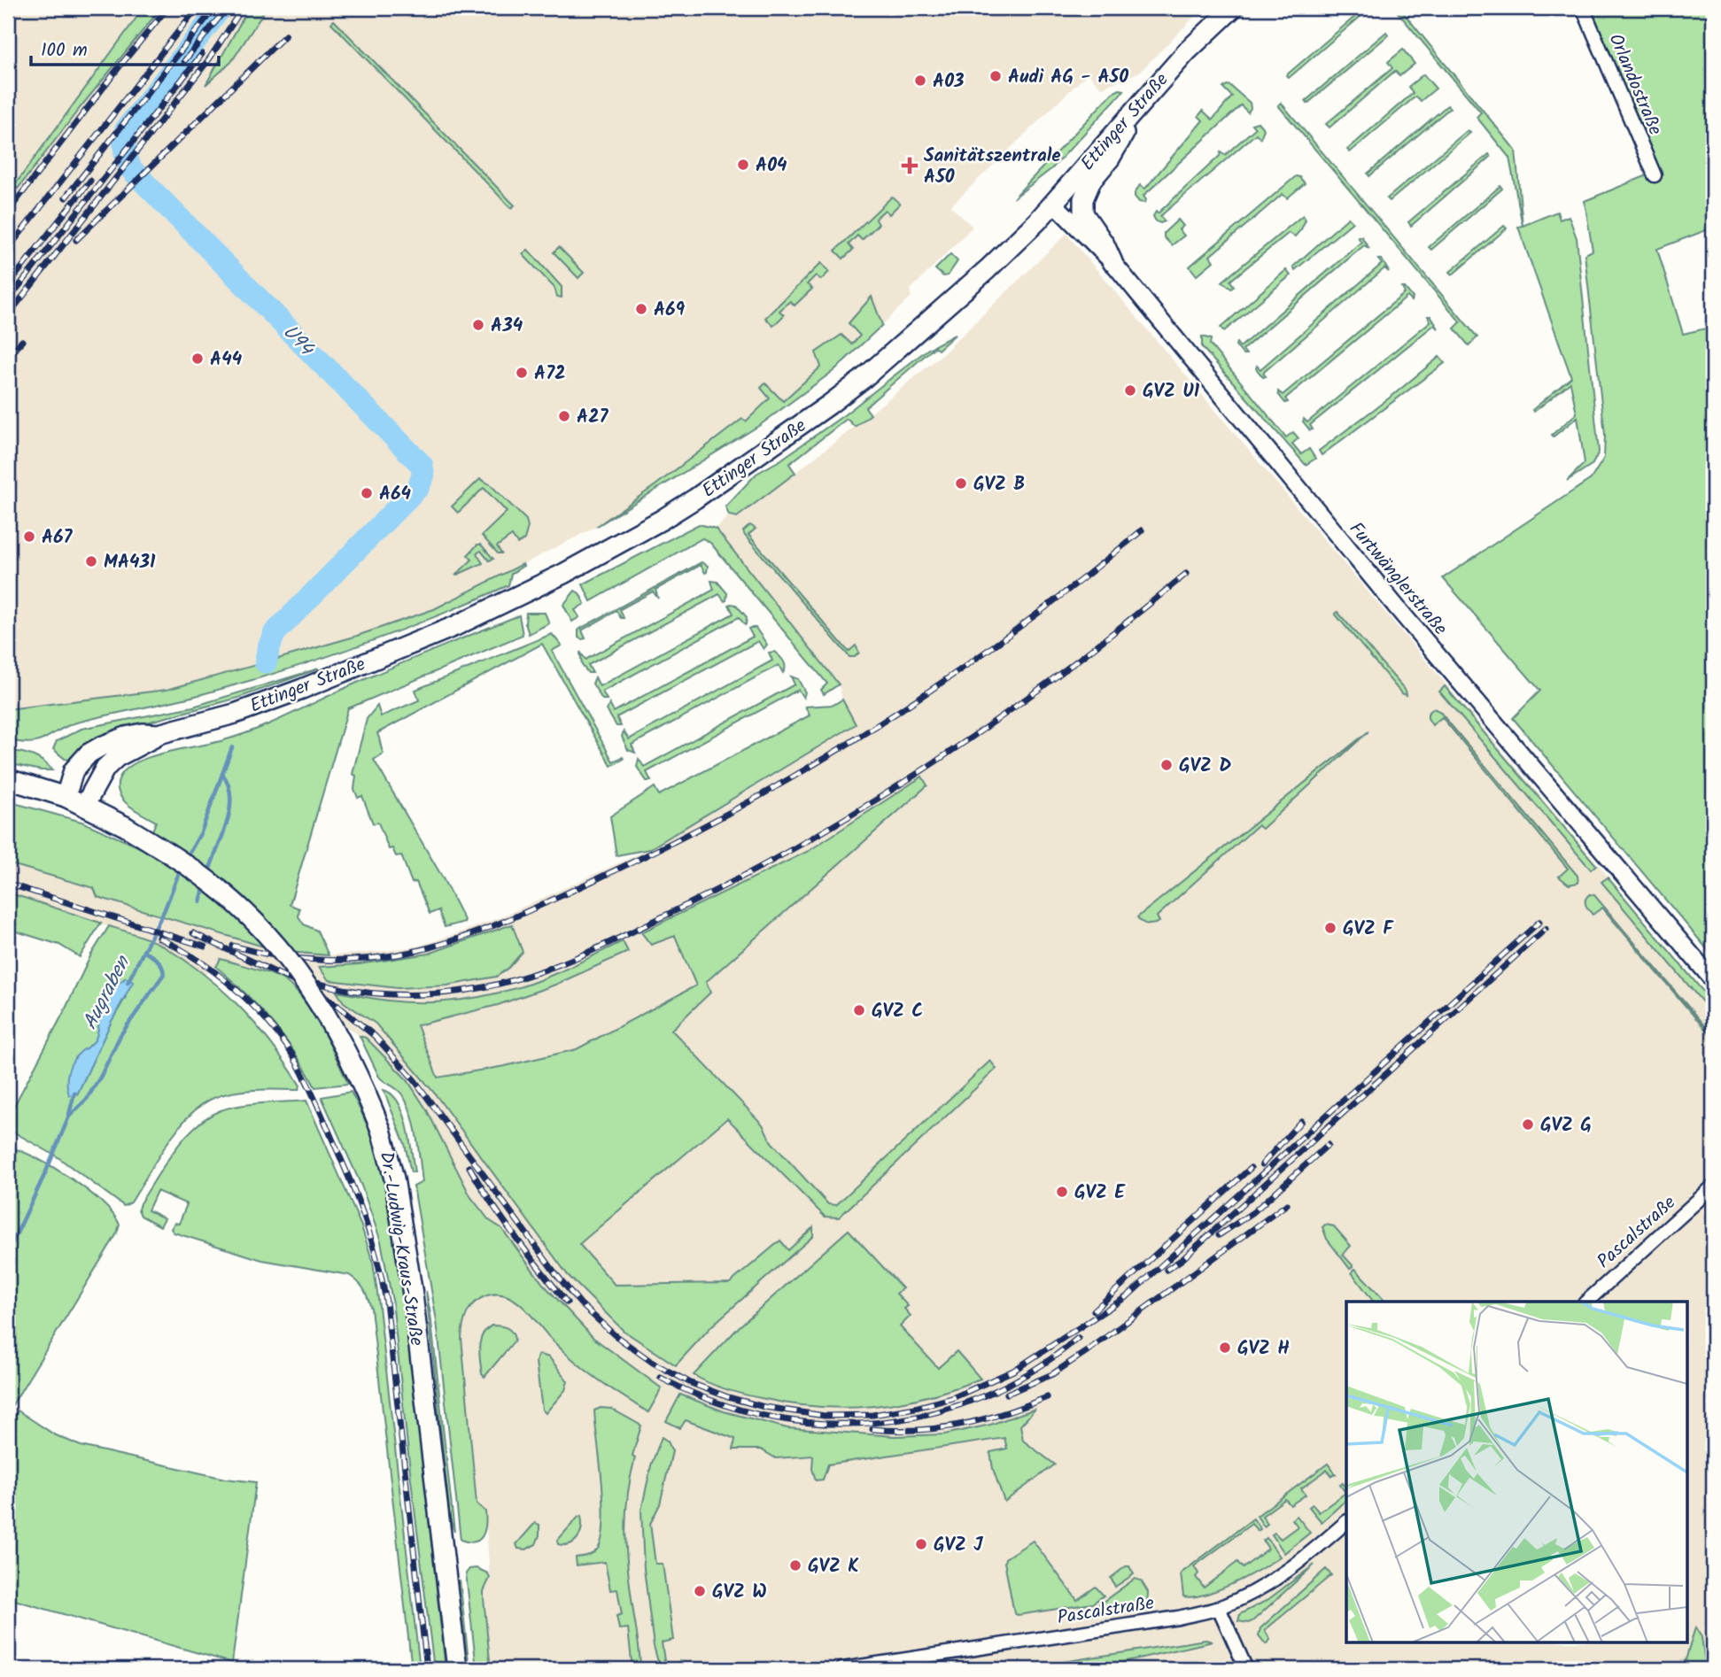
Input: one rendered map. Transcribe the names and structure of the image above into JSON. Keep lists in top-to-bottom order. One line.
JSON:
{"streets":{"main road":["Ettinger Straße","Dr.-Ludwig-Kraus-Straße"],"street":["Orlandostraße","Furtwänglerstraße","Pascalstraße"]},"crossings":[["Ettinger Straße","Furtwänglerstraße"],["Ettinger Straße","Dr.-Ludwig-Kraus-Straße"]],"water":["U94","Augraben"],"places":{"other":["Audi AG - A50","A03","A04","A69","A34","A44","A72","GVZ U1","A27","GVZ B","A64","A67","MA431","GVZ D","GVZ F","GVZ C","GVZ G","GVZ E","GVZ H","GVZ J","GVZ K","GVZ W"],"health":["Sanitätszentrale A50"]},"scale_bar":"100 m"}
